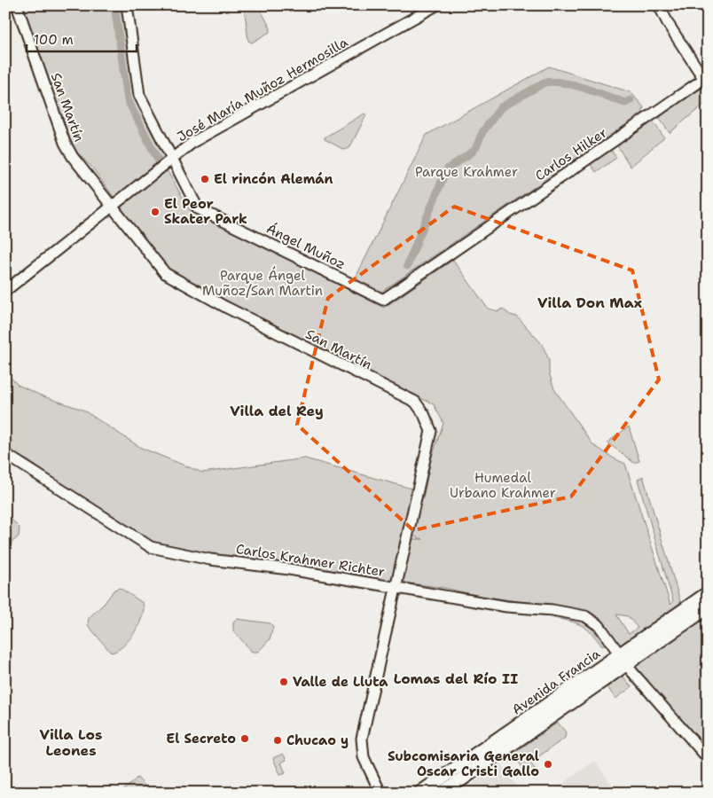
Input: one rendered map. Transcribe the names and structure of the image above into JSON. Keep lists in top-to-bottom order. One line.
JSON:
{"streets":{"main road":["Avenida Francia"],"street":["José María Muñoz Hermosilla","San Martín","Carlos Hilker","Ángel Muñoz","Carlos Krahmer Richter"]},"crossings":[["José María Muñoz Hermosilla","San Martín"],["José María Muñoz Hermosilla","Ángel Muñoz"],["San Martín","Carlos Krahmer Richter"],["Carlos Hilker","Ángel Muñoz"],["Carlos Krahmer Richter","Avenida Francia"]],"districts":["Villa Don Max","Villa del Rey","Lomas del Río II","Villa Los Leones"],"parks":["Parque Krahmer","Parque Ángel Muñoz/San Martin","Humedal Urbano Krahmer"],"places":["El rincón Alemán","El Peor Skater Park","Valle de Lluta","El Secreto","Chucao y","Subcomisaria General Oscar Cristi Gallo"],"scale_bar":"100 m"}
